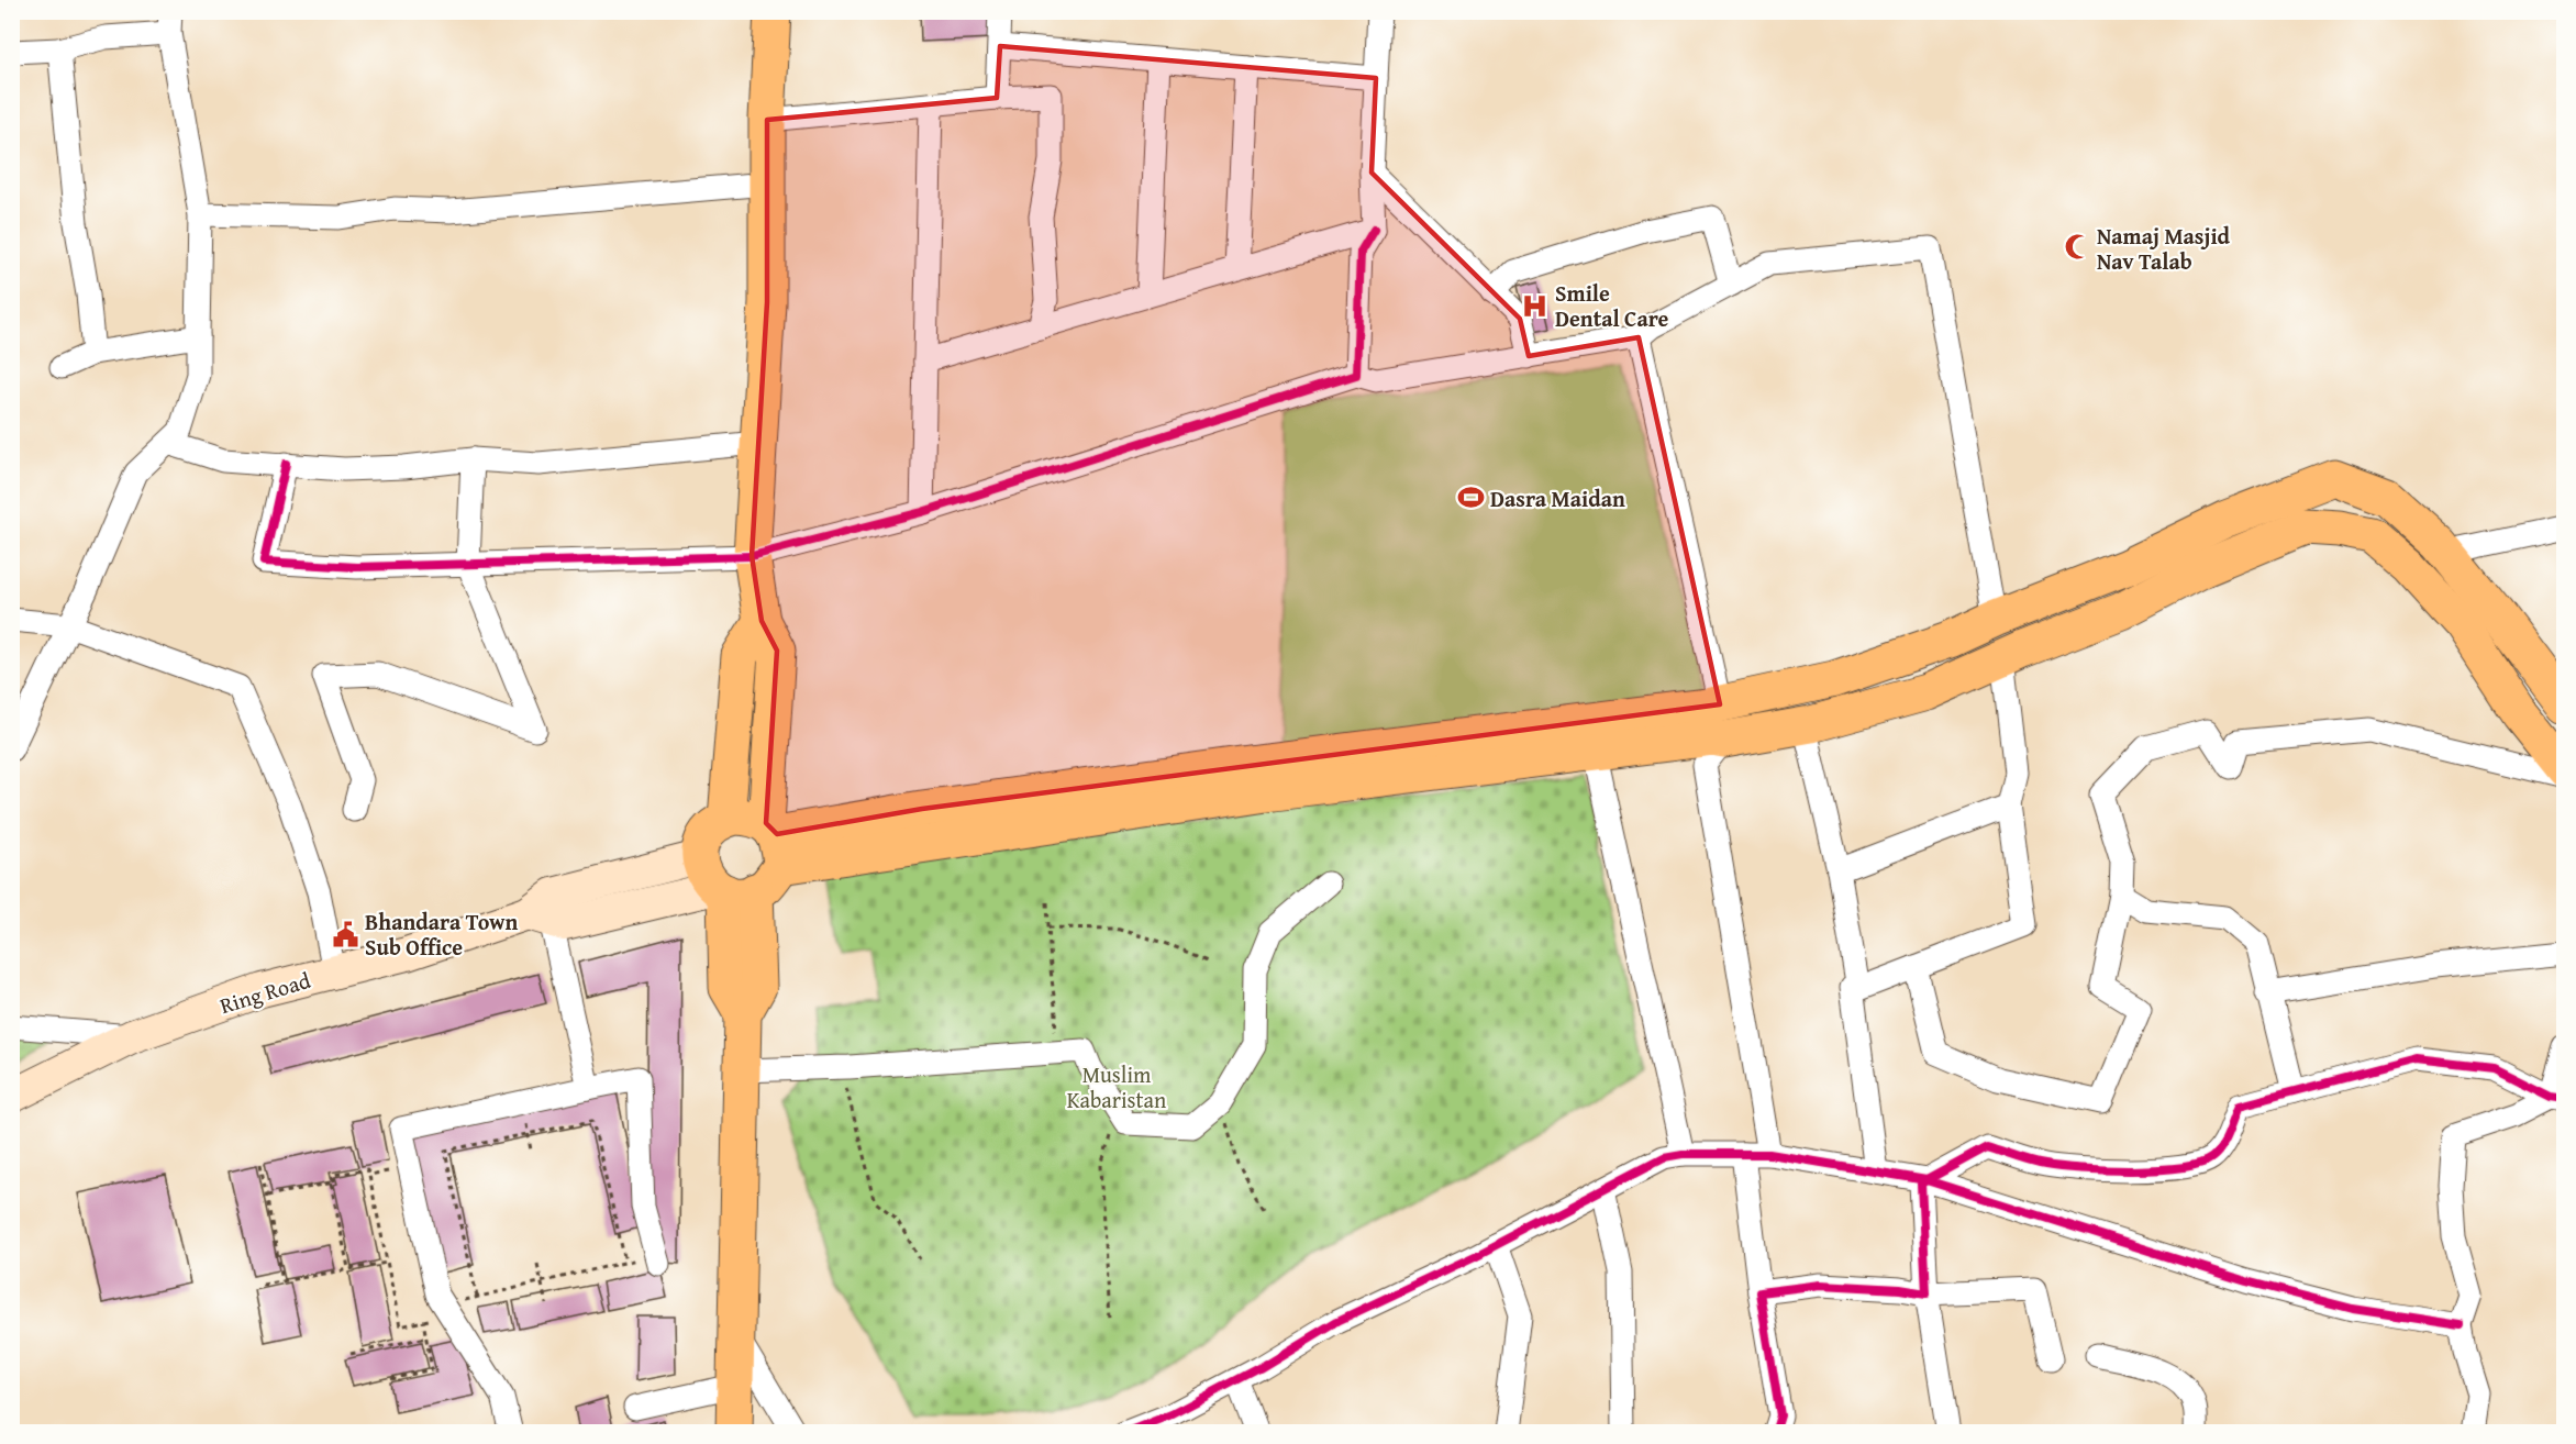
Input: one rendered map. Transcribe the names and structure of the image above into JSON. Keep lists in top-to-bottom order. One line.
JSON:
{"streets":{"street":["Ring Road"]},"parks":["Muslim Kabaristan"],"places":{"mosque":["Namaj Masjid Nav Talab"],"hospital":["Smile Dental Care"],"sports":["Dasra Maidan"],"public building":["Bhandara Town Sub Office"]}}
